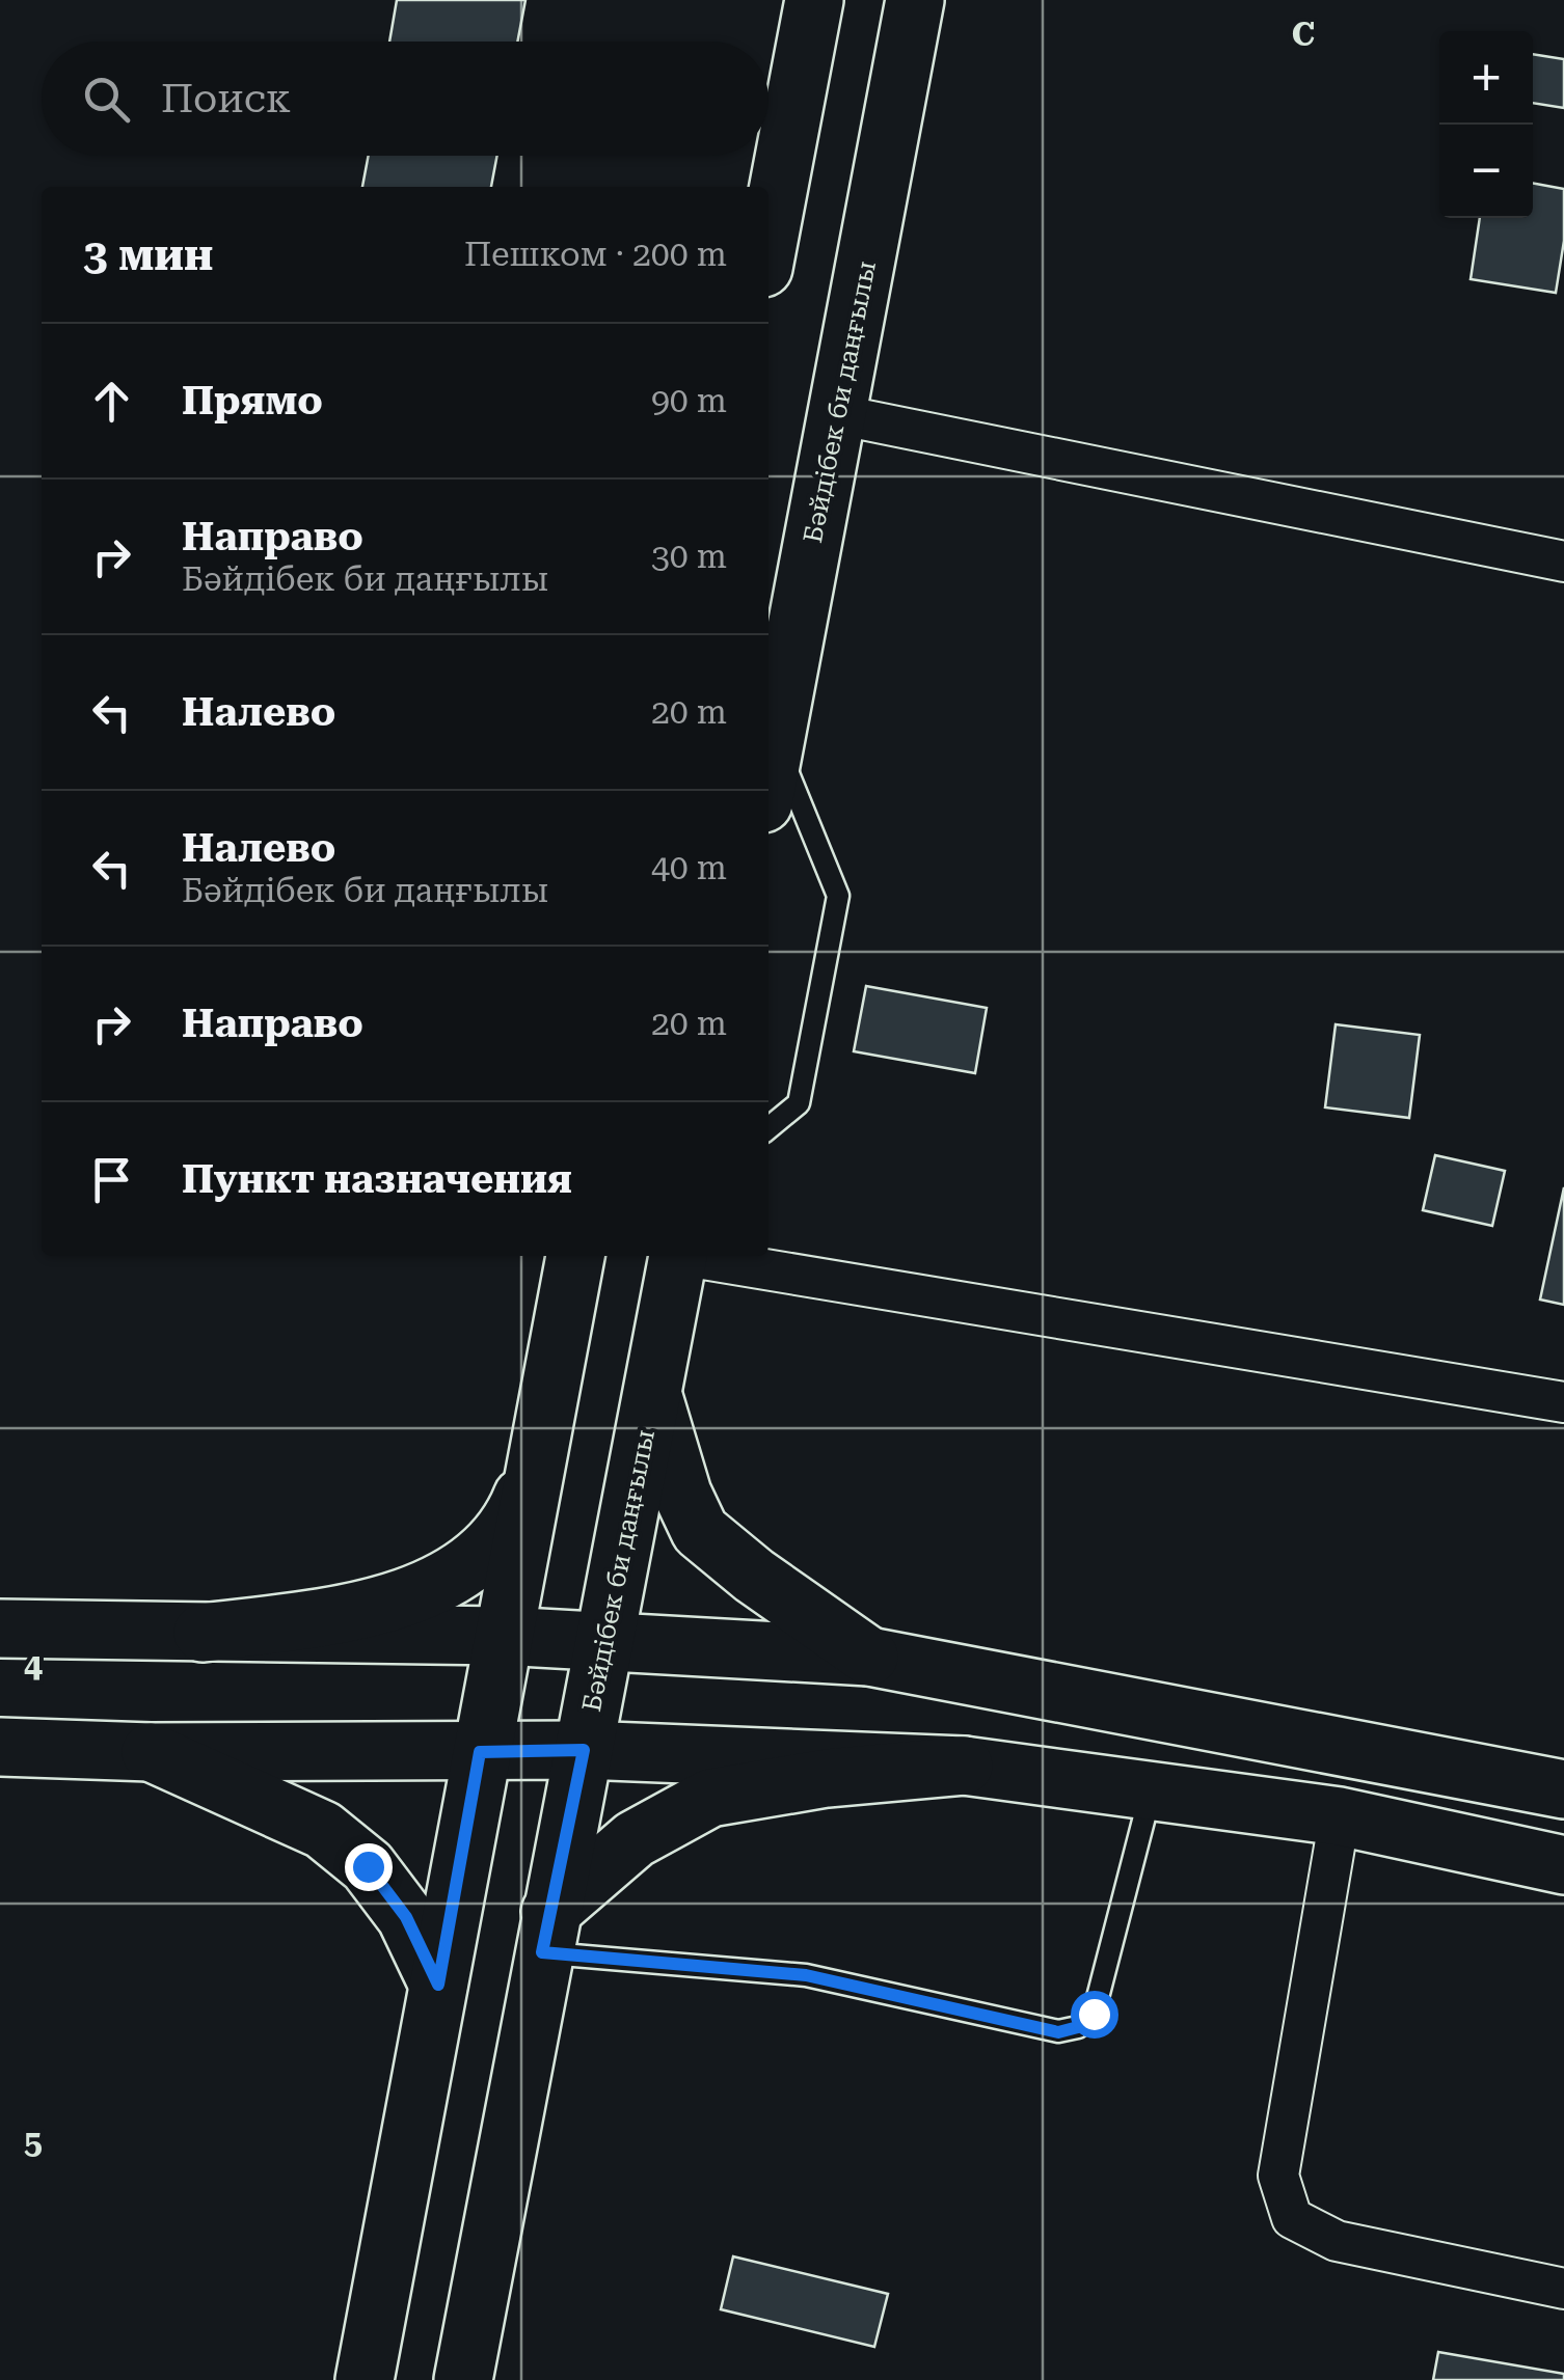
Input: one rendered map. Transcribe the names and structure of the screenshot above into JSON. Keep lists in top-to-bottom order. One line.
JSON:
{"streets":{"main road":["Бәйдібек би даңғылы"]},"page":{"map_buttons":["+","−"],"search":"Поиск","heading":["3 мин","Пешком · 200 m"],"list":[["Прямо","90 m"],["Направо","Бәйдібек би даңғылы","30 m"],["Налево","20 m"],["Налево","Бәйдібек би даңғылы","40 m"],["Направо","20 m"],"Пункт назначения"]},"grid":{"columns":["C"],"rows":["4","5"]}}
